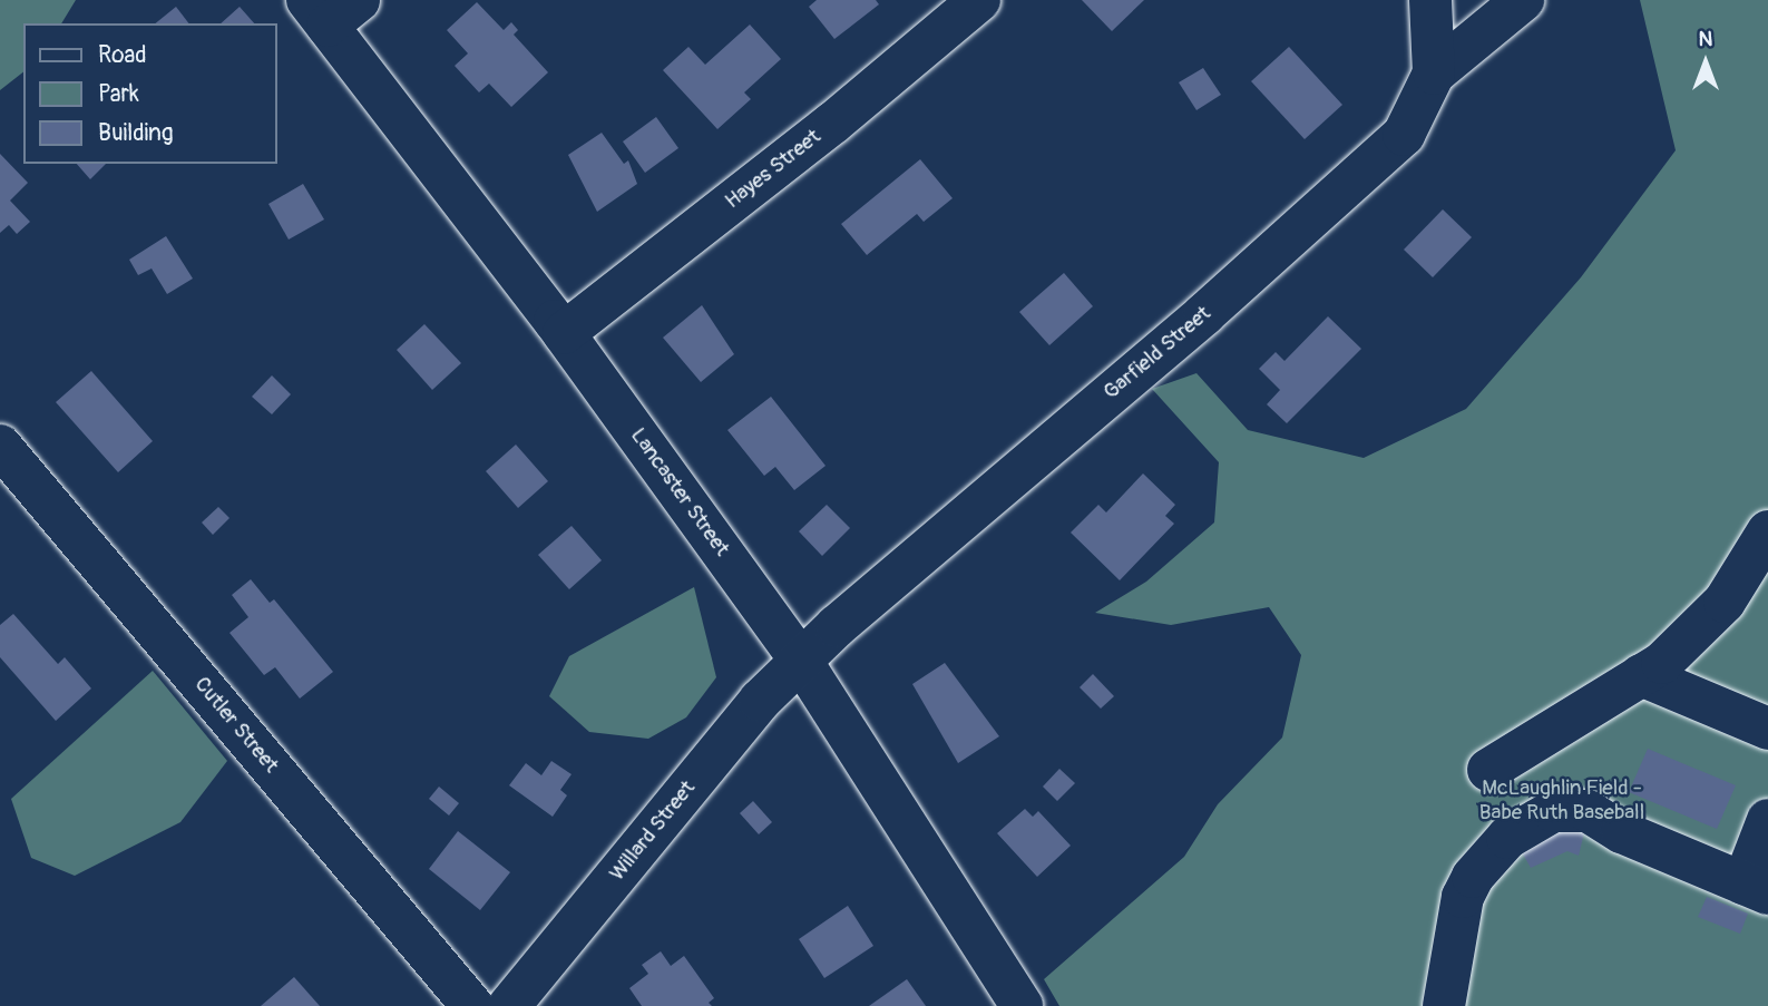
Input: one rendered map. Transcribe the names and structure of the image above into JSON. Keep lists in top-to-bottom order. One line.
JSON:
{"streets":{"street":["Hayes Street","Garfield Street","Lancaster Street","Cutler Street","Willard Street"]},"crossings":[["Hayes Street","Lancaster Street"],["Garfield Street","Lancaster Street"],["Garfield Street","Willard Street"],["Lancaster Street","Willard Street"]],"parks":["McLaughlin Field - Babe Ruth Baseball"],"legend":["Road","Park","Building"],"north":"top"}
